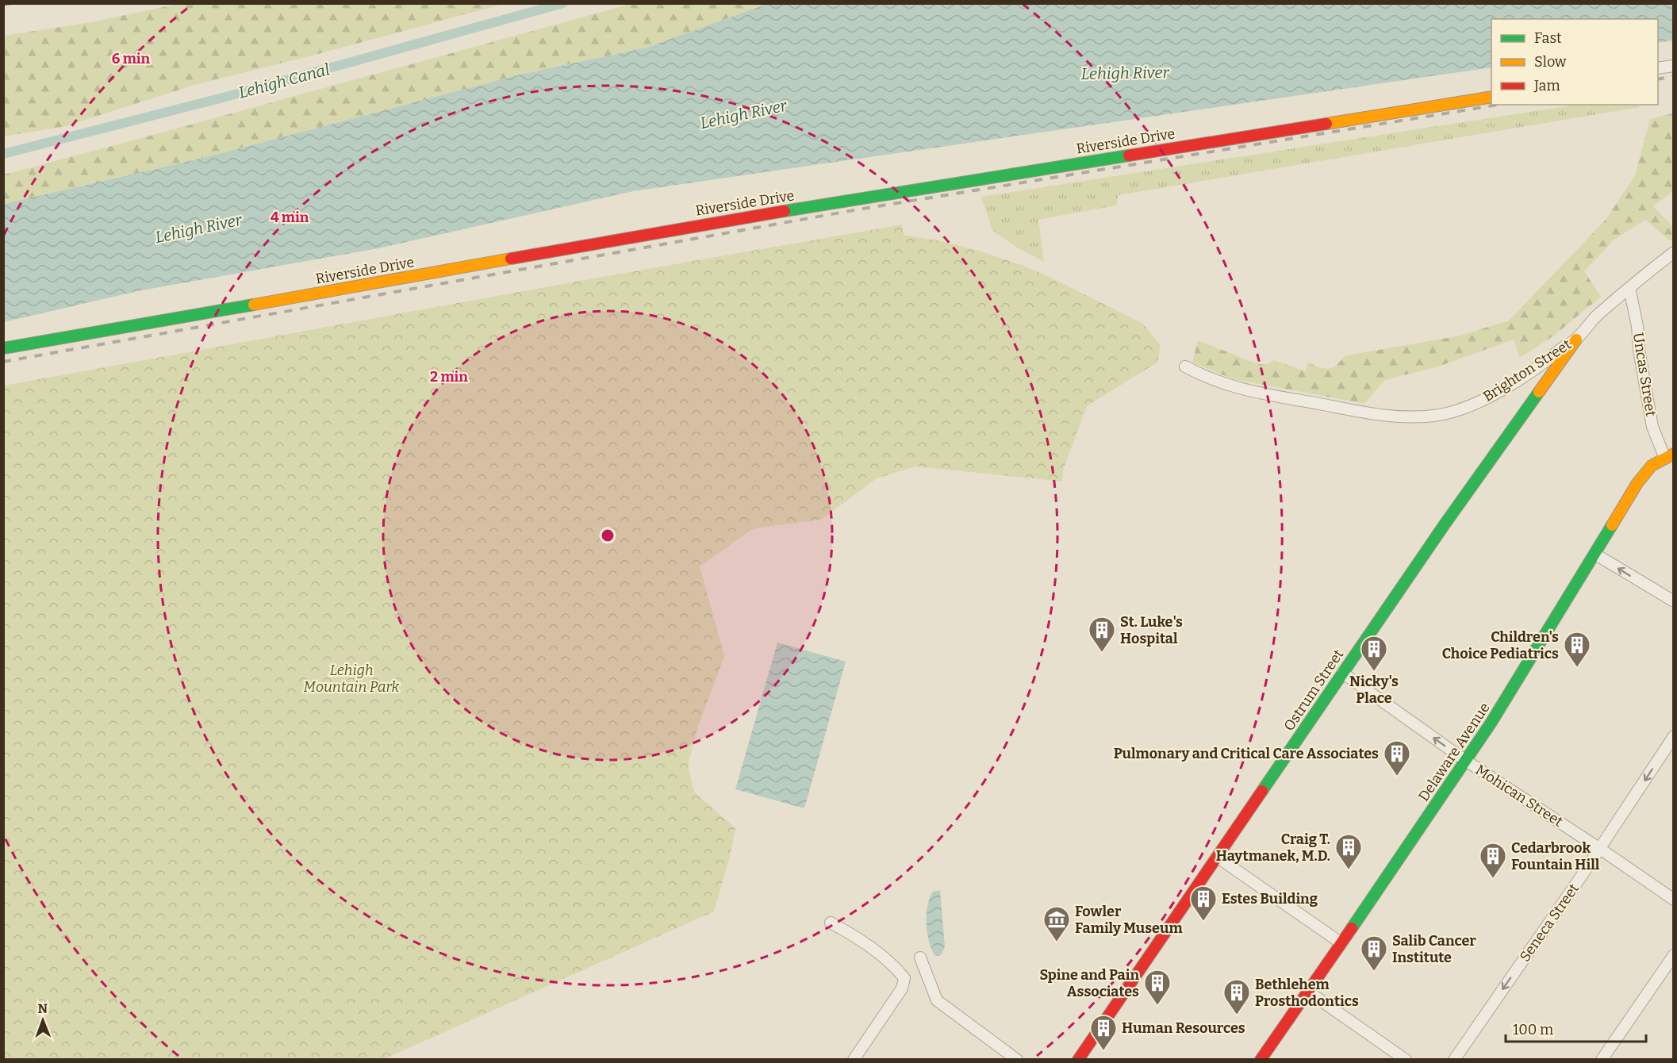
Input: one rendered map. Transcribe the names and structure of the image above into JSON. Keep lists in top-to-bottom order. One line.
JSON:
{"streets":{"street":["Riverside Drive","Brighton Street","Uncas Street","Ostrum Street","Delaware Avenue","Mohican Street","Seneca Street"]},"crossings":[["Brighton Street","Uncas Street"],["Brighton Street","Ostrum Street"],["Uncas Street","Delaware Avenue"],["Ostrum Street","Mohican Street"],["Delaware Avenue","Mohican Street"],["Mohican Street","Seneca Street"]],"one_way":["Mohican Street","Seneca Street"],"water":["Lehigh River","Lehigh Canal"],"parks":["Lehigh Mountain Park"],"places":{"building":["St. Luke's Hospital","Children's Choice Pediatrics","Nicky's Place","Pulmonary and Critical Care Associates","Craig T. Haytmanek, M.D.","Cedarbrook Fountain Hill","Estes Building","Salib Cancer Institute","Spine and Pain Associates","Bethlehem Prosthodontics","Human Resources"],"museum":["Fowler Family Museum"]},"legend":["Fast","Slow","Jam"],"scale_bar":"100 m","north":"top","rings":["6 min","4 min","2 min"]}
